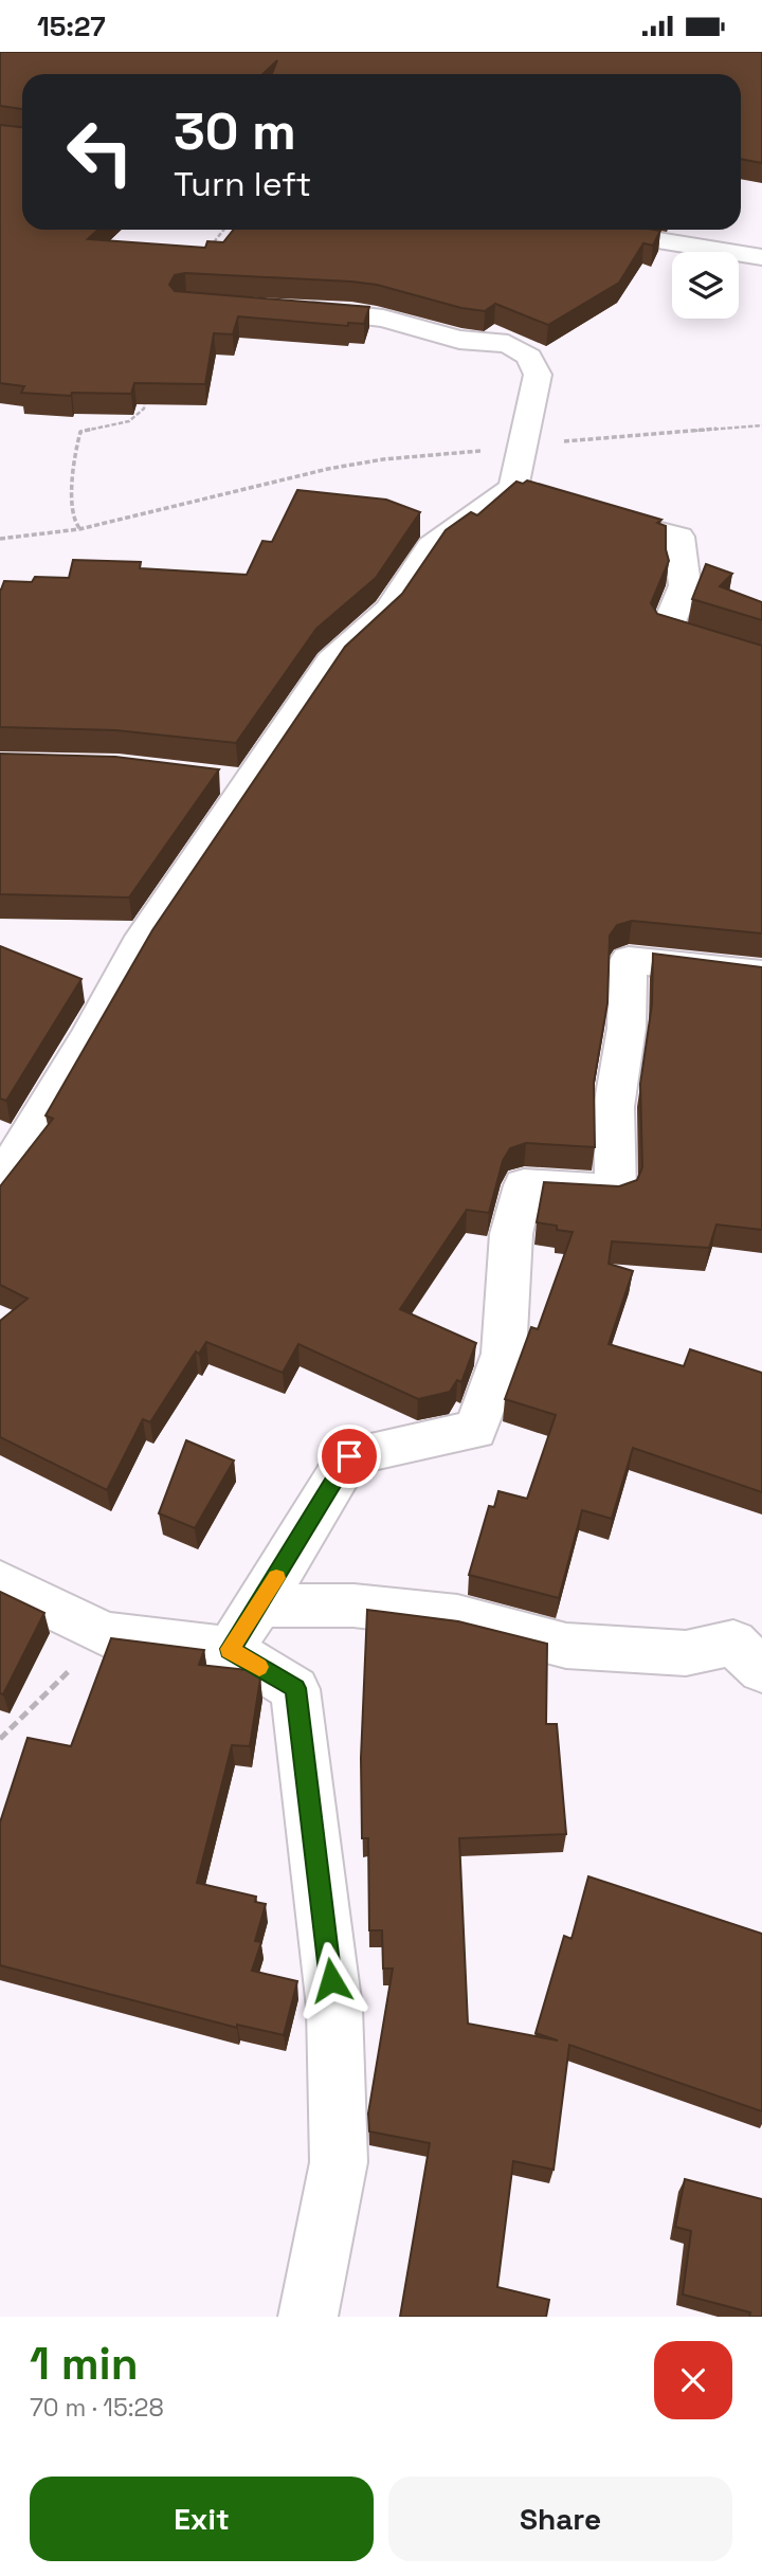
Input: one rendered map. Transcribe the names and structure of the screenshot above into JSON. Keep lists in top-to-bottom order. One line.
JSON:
{"page":{"status":"15:27","turn":["30 m","Turn left"],"heading":["1 min","70 m · 15:28"],"buttons":["Exit","Share"]}}
